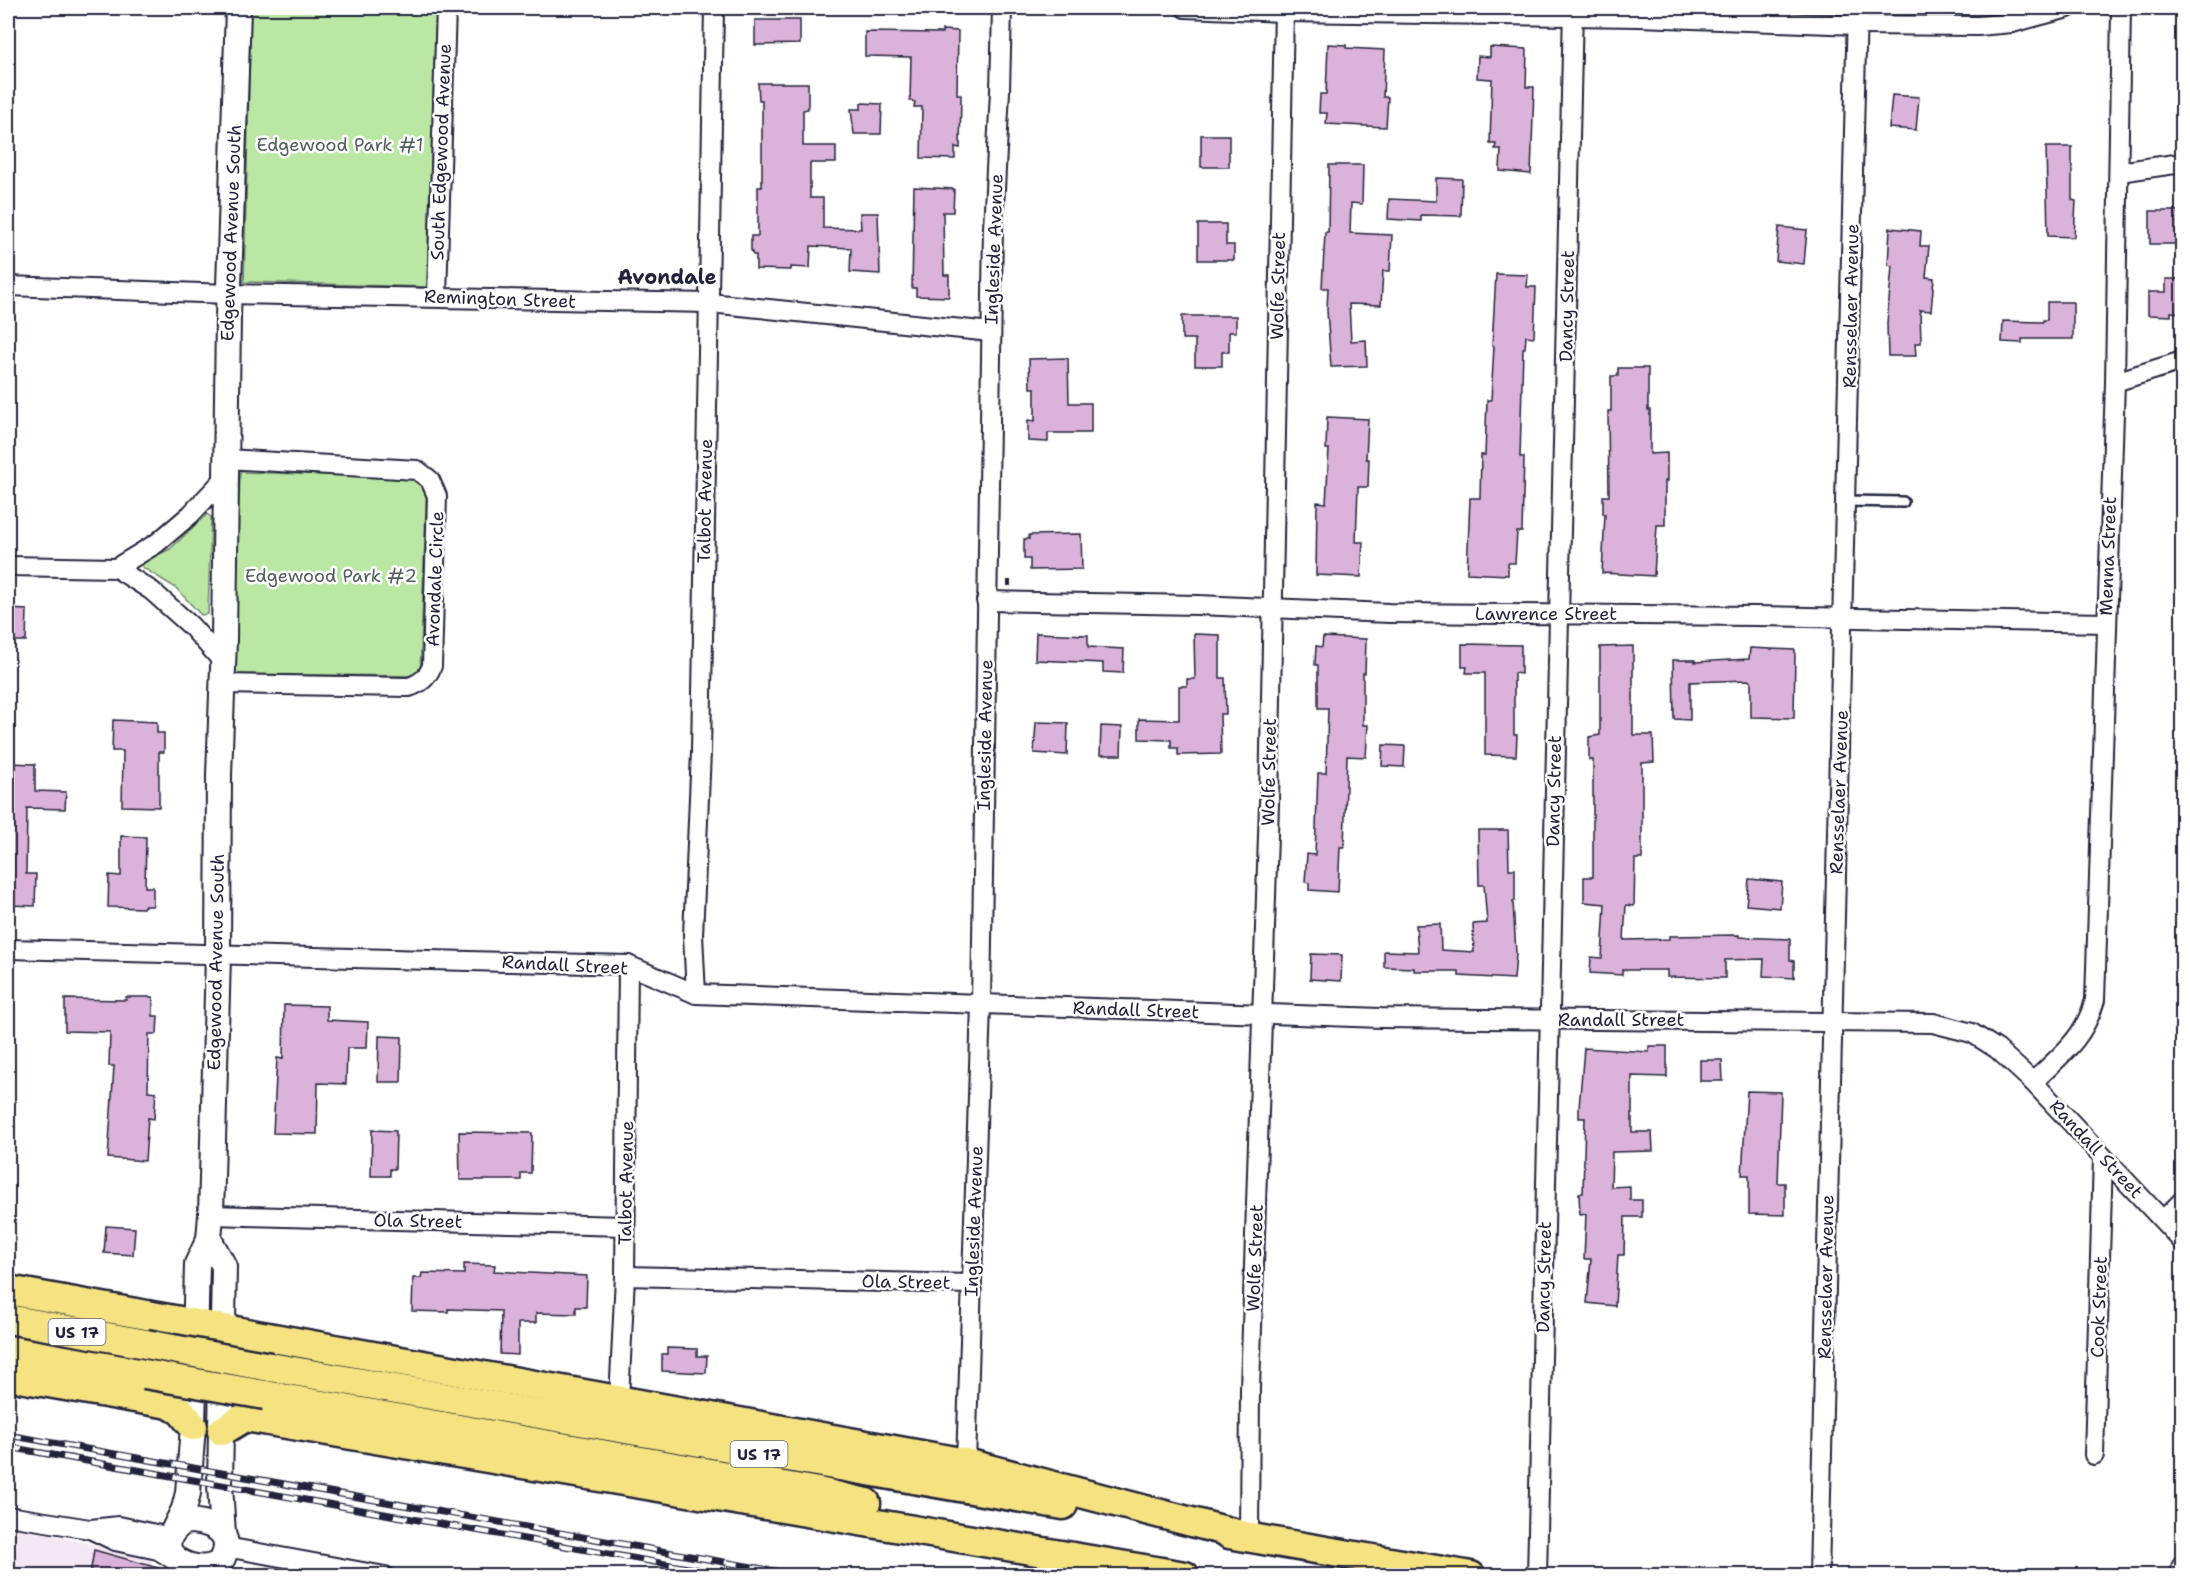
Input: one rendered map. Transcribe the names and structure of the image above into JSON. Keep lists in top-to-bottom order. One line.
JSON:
{"streets":{"highway":["US 17"],"main road":["Edgewood Avenue South"],"street":["South Edgewood Avenue","Ingleside Avenue","Wolfe Street","Remington Street","Dancy Street","Rensselaer Avenue","Talbot Avenue","Menna Street","Avondale Circle","Lawrence Street","Randall Street","Ola Street","Cook Street"]},"crossings":[["South Edgewood Avenue","Remington Street"],["Edgewood Avenue South","Remington Street"],["Edgewood Avenue South","Avondale Circle"],["Edgewood Avenue South","Randall Street"],["Edgewood Avenue South","Ola Street"],["Ingleside Avenue","Remington Street"],["Ingleside Avenue","Lawrence Street"],["Ingleside Avenue","Randall Street"],["Ingleside Avenue","Ola Street"],["Wolfe Street","Lawrence Street"],["Wolfe Street","Randall Street"],["Wolfe Street","US 17"],["Remington Street","Talbot Avenue"],["Dancy Street","Lawrence Street"],["Dancy Street","Randall Street"],["Rensselaer Avenue","Lawrence Street"],["Rensselaer Avenue","Randall Street"],["Talbot Avenue","Randall Street"],["Talbot Avenue","Ola Street"],["Menna Street","Lawrence Street"],["Menna Street","Randall Street"],["Randall Street","Cook Street"]],"districts":["Avondale"],"parks":["Edgewood Park #1","Edgewood Park #2"]}
